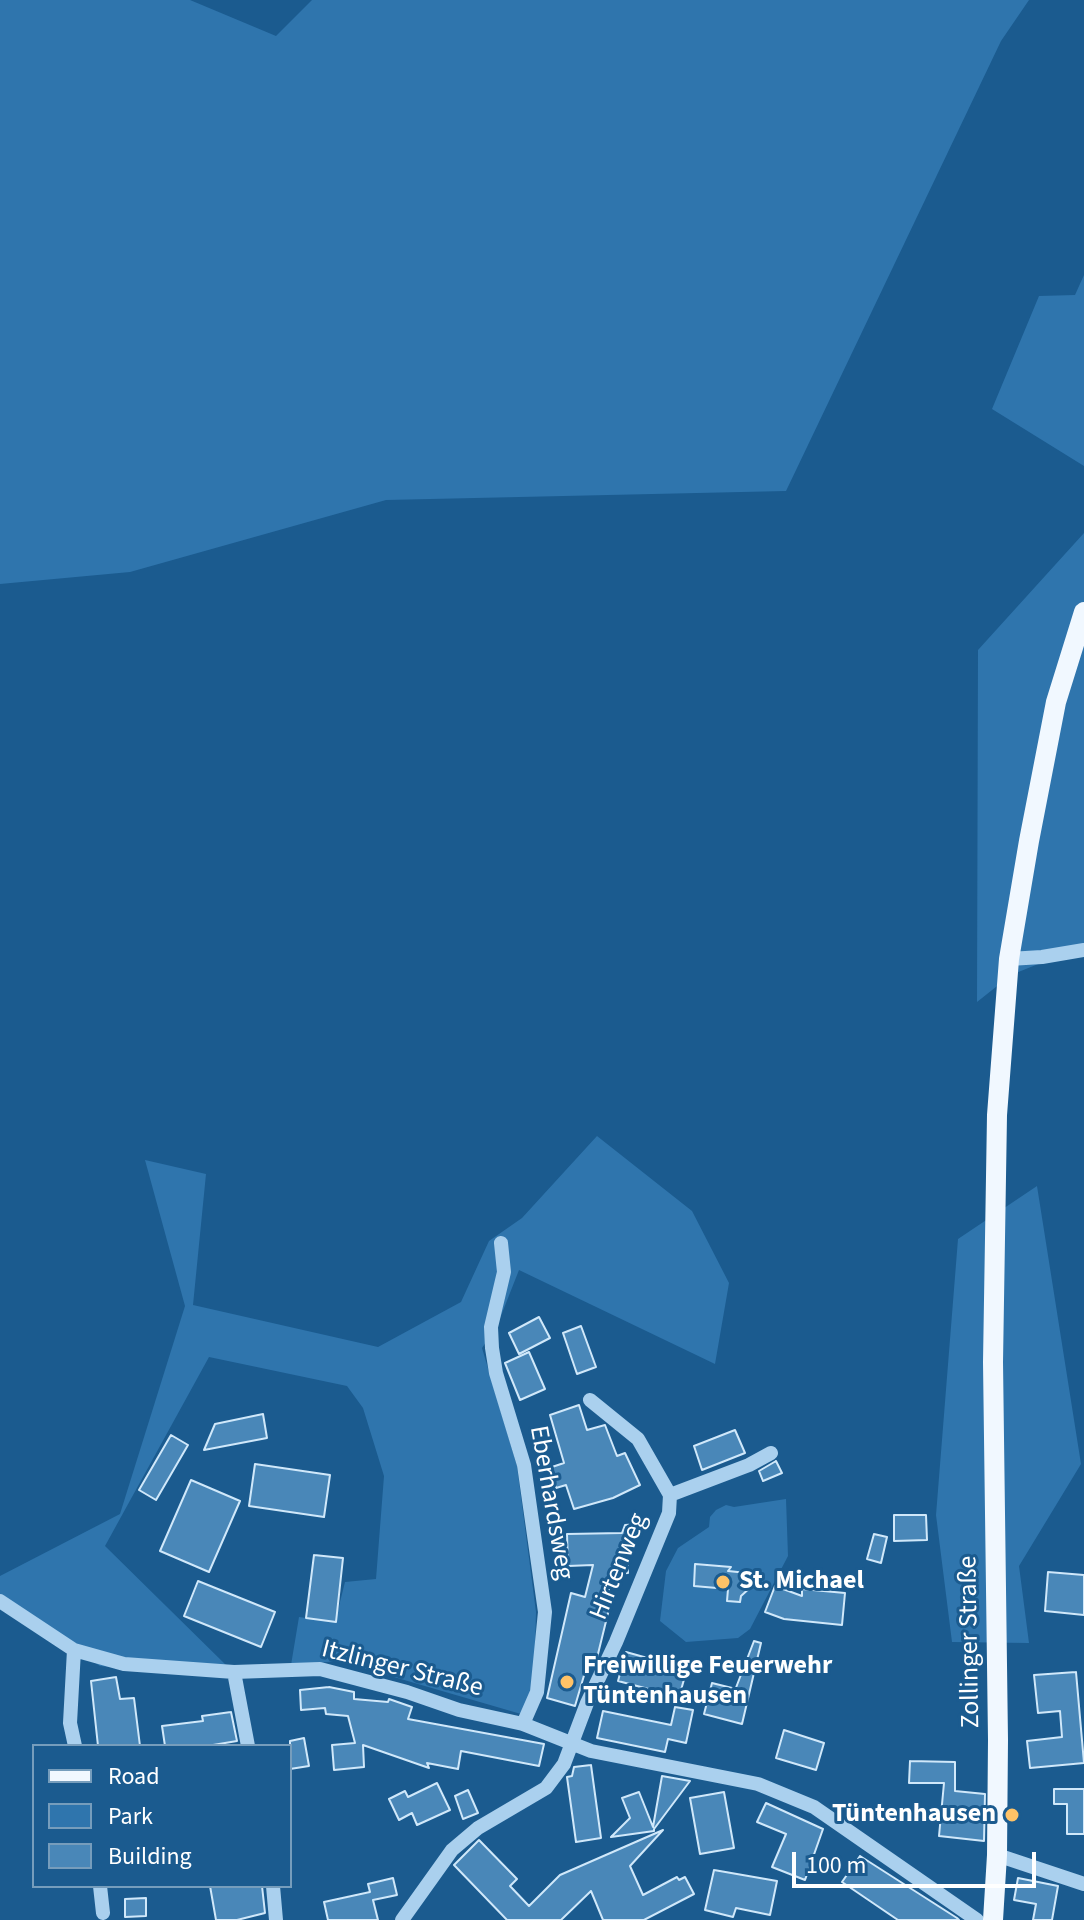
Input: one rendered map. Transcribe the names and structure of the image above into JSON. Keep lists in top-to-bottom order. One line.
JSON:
{"streets":{"main road":["Zollinger Straße"],"street":["Eberhardsweg","Hirtenweg","Itzlinger Straße"]},"crossings":[["Eberhardsweg","Itzlinger Straße"],["Hirtenweg","Itzlinger Straße"]],"places":["St. Michael","Freiwillige Feuerwehr Tüntenhausen","Tüntenhausen"],"legend":["Road","Park","Building"],"scale_bar":"100 m"}
